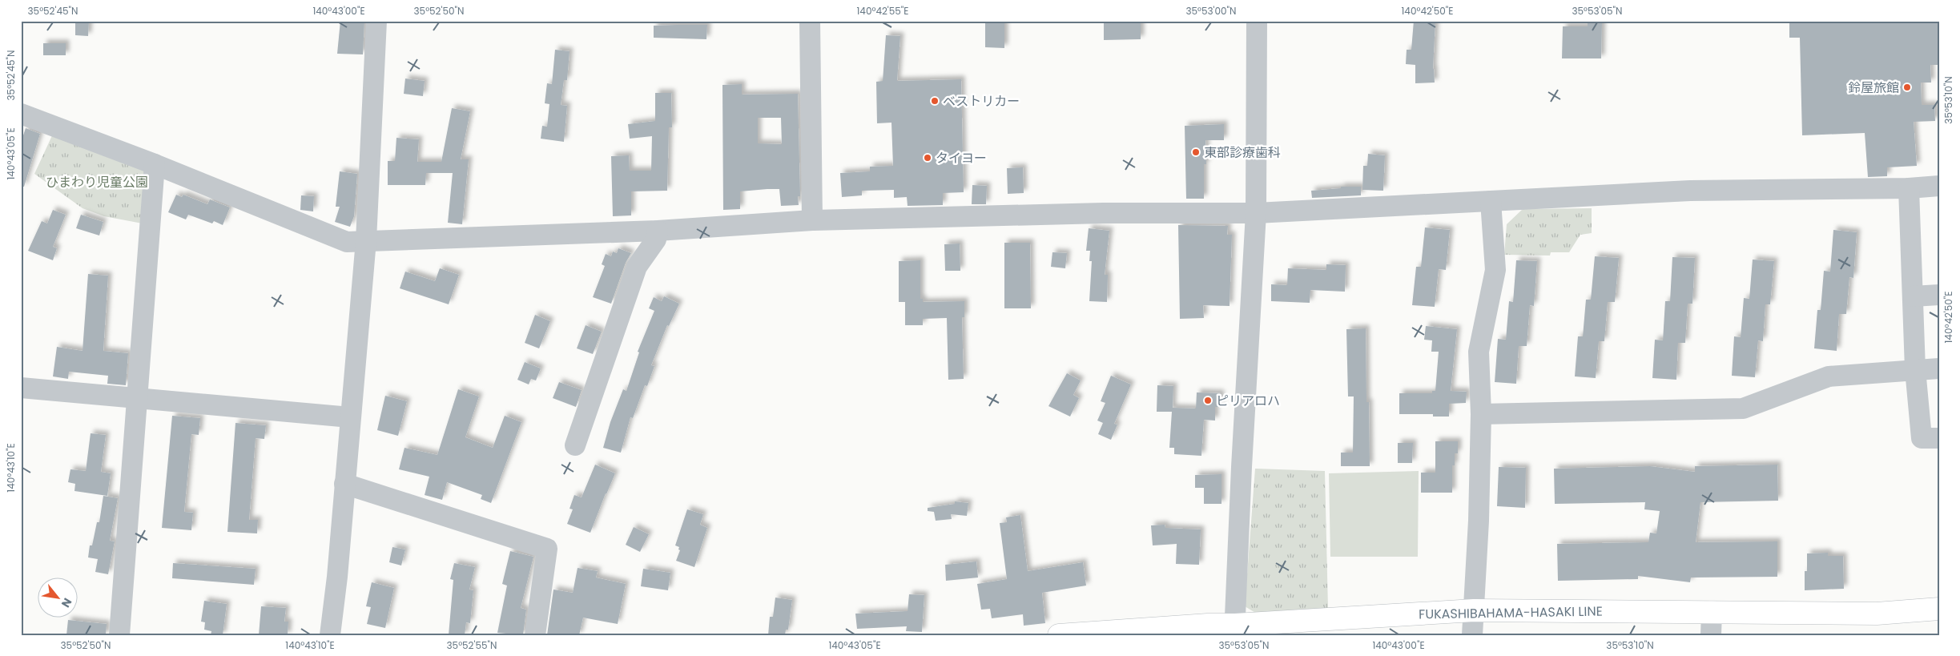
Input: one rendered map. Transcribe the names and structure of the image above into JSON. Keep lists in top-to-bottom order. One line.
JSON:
{"streets":{"main road":["FUKASHIBAHAMA-HASAKI LINE"]},"parks":["ひまわり児童公園"],"places":["鈴屋旅館","ベストリカー","東部診療歯科","タイヨー","ピリアロハ"],"north":"bottom right","coordinates":["35°52'45\"N","140°43'00\"E","35°52'50\"N","140°42'55\"E","35°53'00\"N","140°42'50\"E","35°53'05\"N","35°53'10\"N","140°43'05\"E","140°43'10\"E","35°52'55\"N"]}
